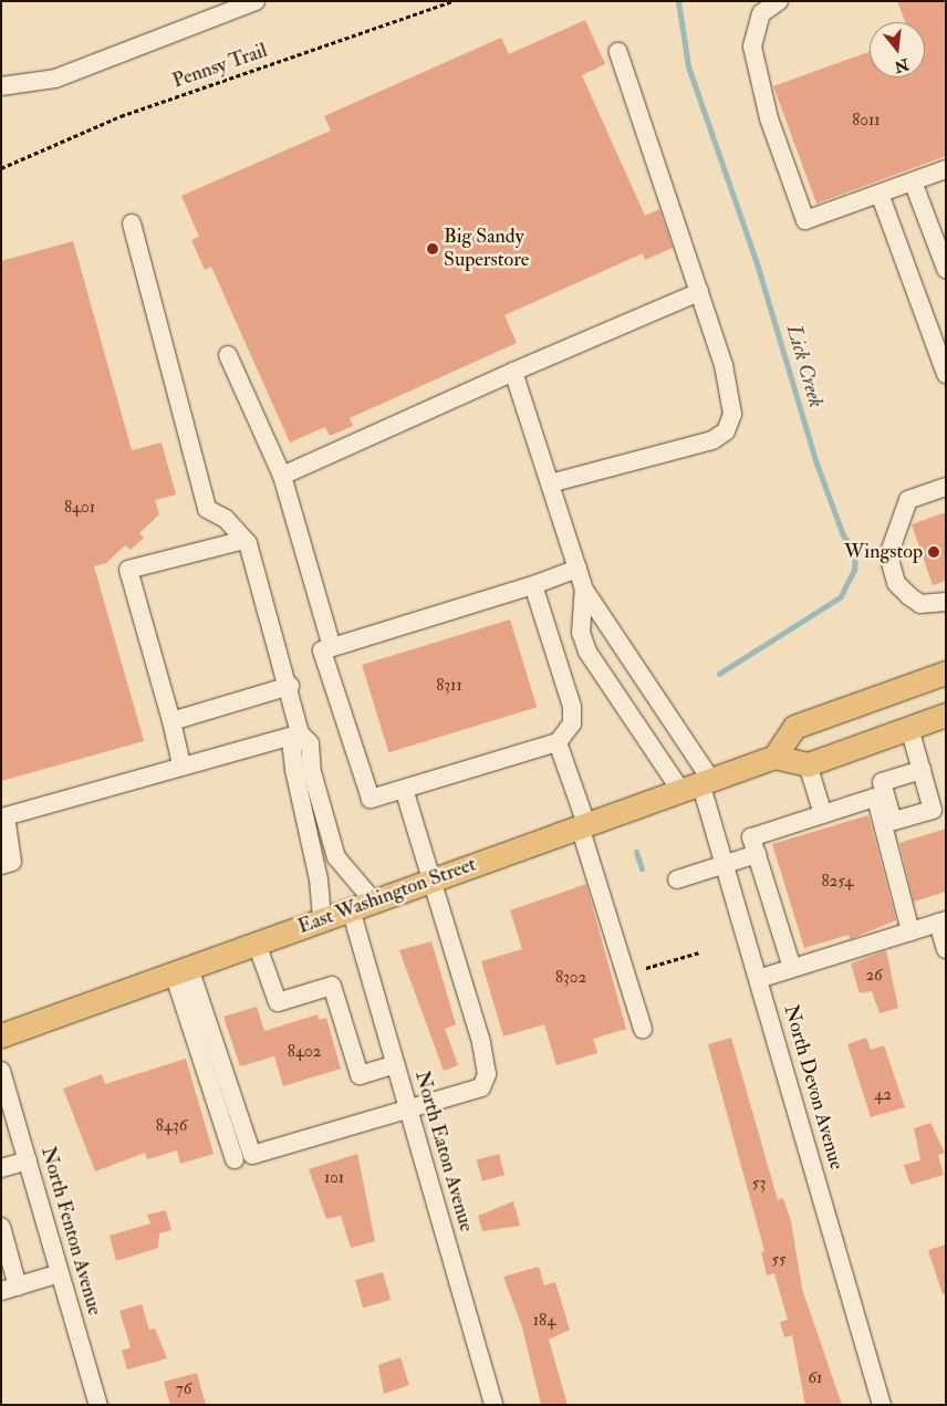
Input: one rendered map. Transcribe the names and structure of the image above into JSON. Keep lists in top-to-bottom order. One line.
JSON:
{"streets":{"main road":["East Washington Street"],"street":["North Devon Avenue","North Eaton Avenue","North Fenton Avenue"],"path":["Pennsy Trail"]},"crossings":[["East Washington Street","North Devon Avenue"],["East Washington Street","North Eaton Avenue"]],"water":["Lick Creek"],"places":["Big Sandy Superstore","Wingstop"],"house_numbers":["8011","8401","8311","8254","26","8302","8402","42","8436","101","53","55","184","61","76"],"north":"bottom"}
